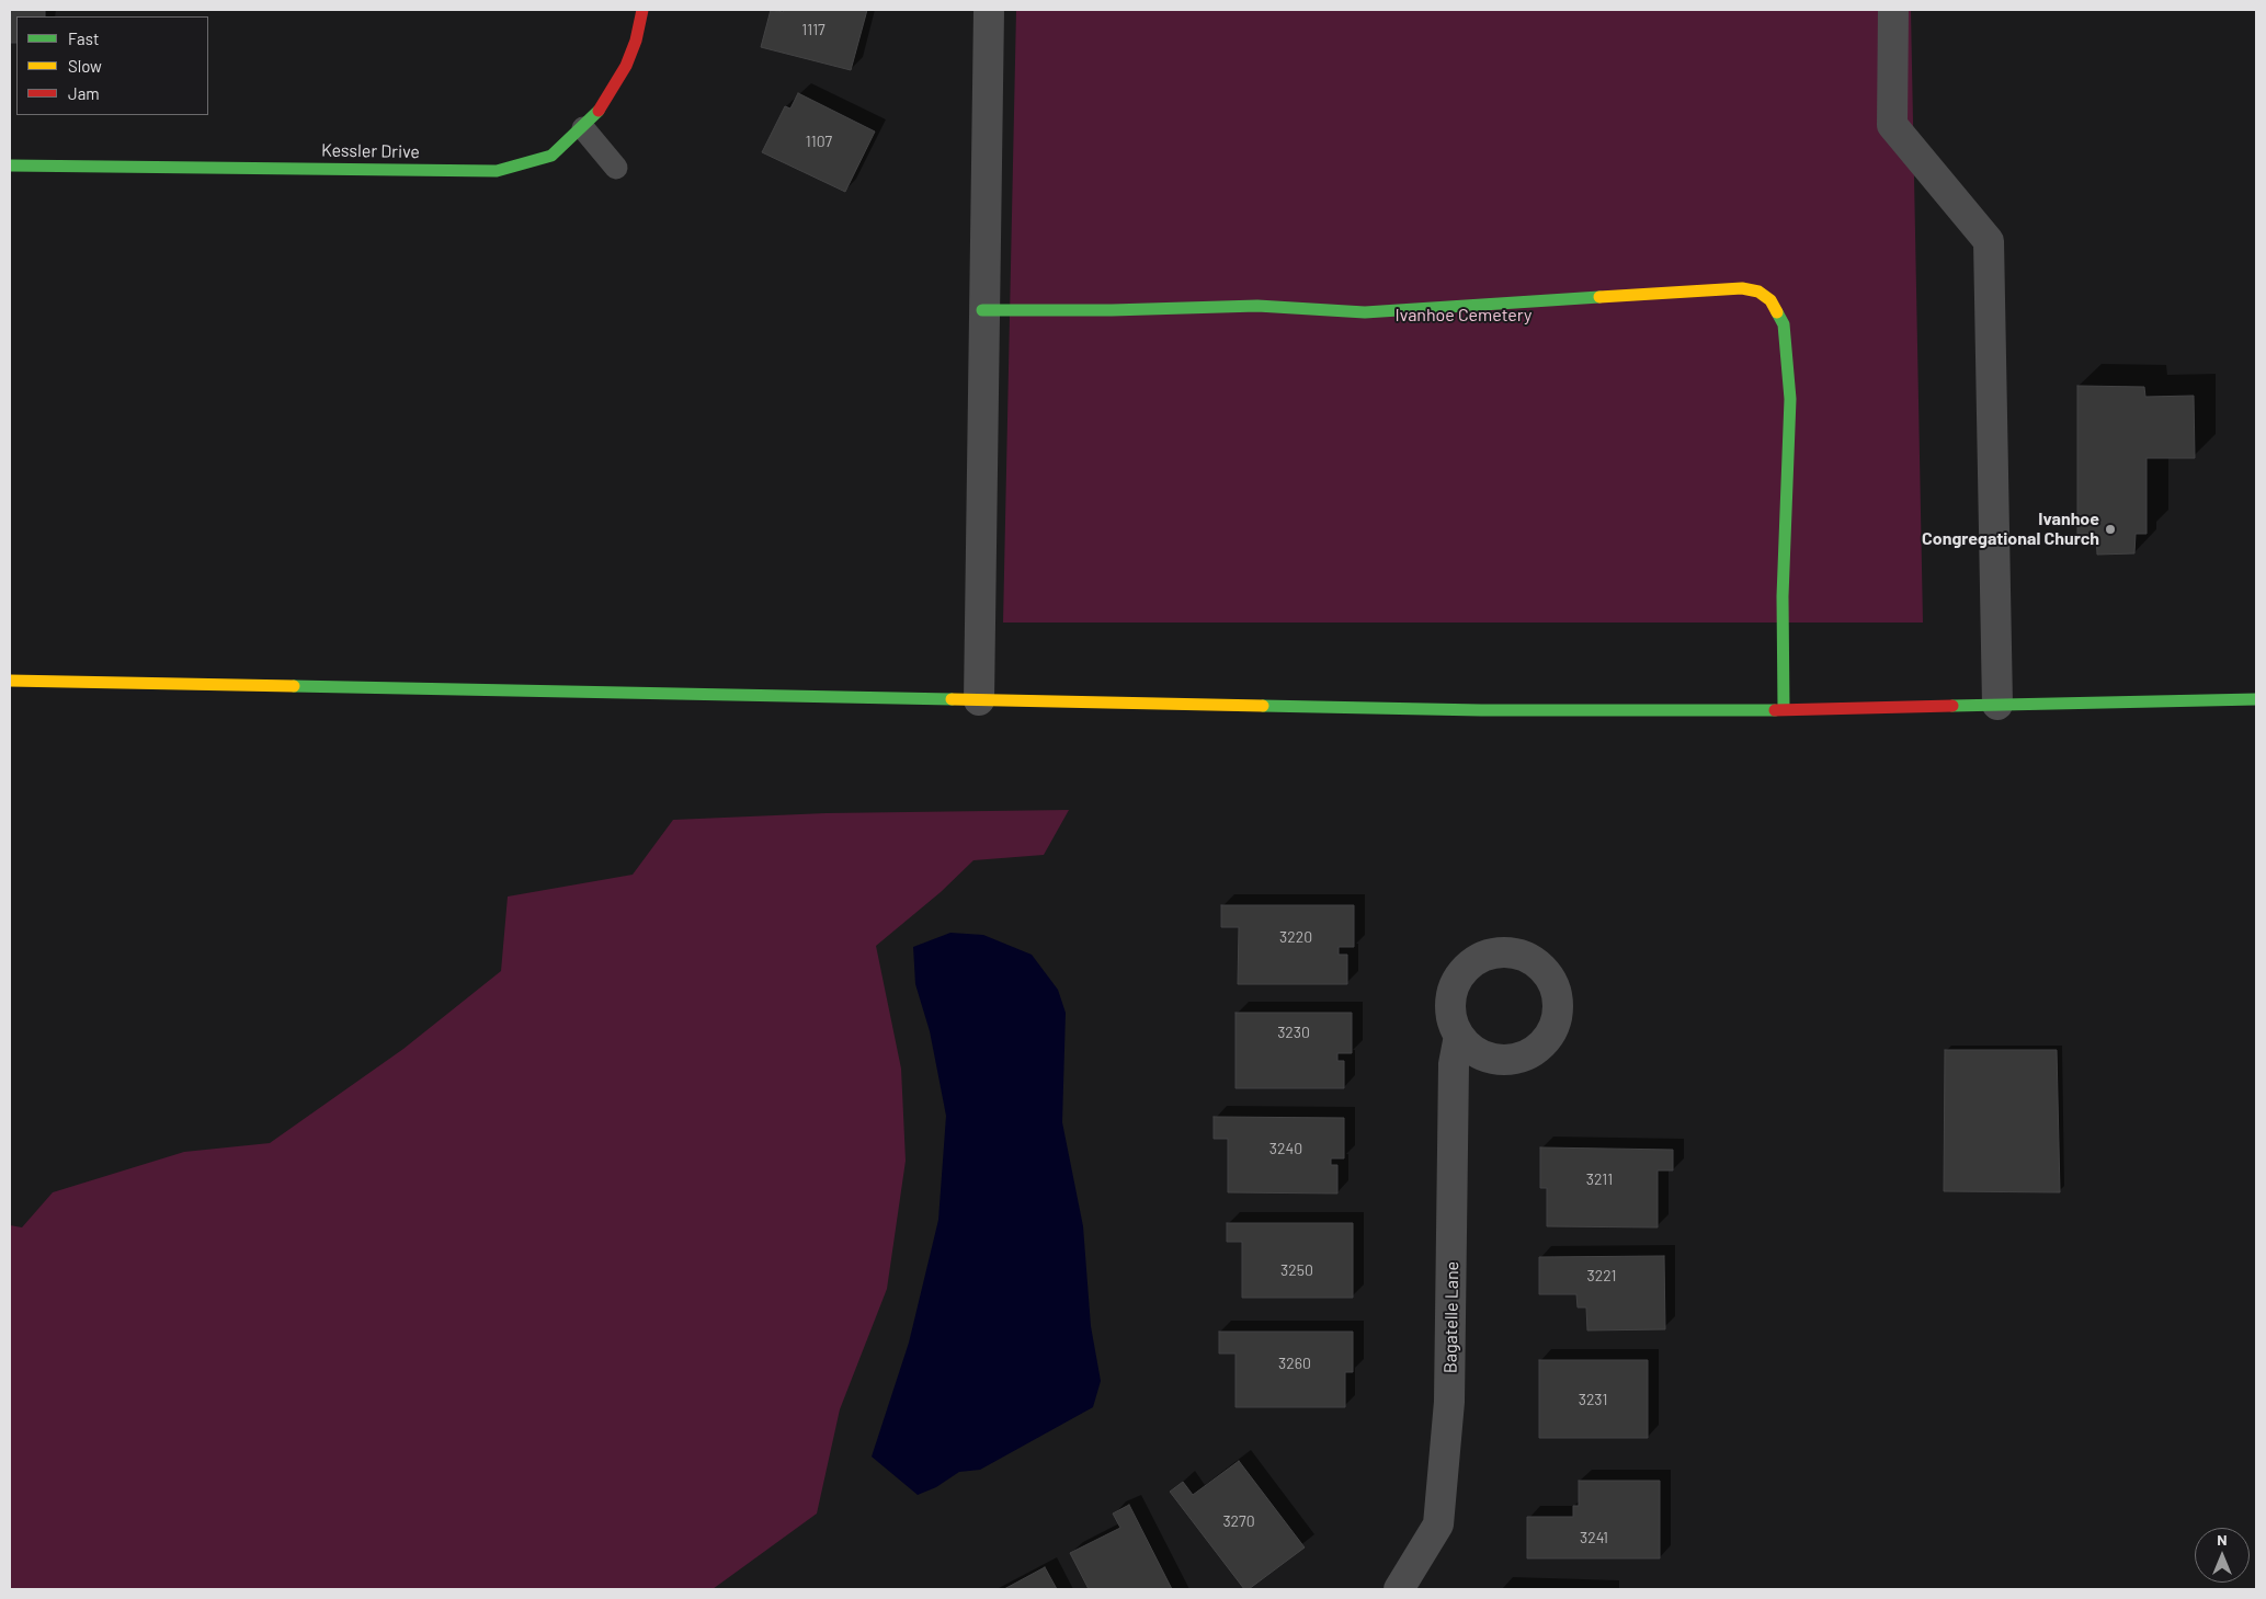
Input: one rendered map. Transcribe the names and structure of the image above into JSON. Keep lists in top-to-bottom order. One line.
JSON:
{"streets":{"main road":["Kessler Drive"],"street":["Bagatelle Lane"]},"parks":["Ivanhoe Cemetery"],"places":["Ivanhoe Congregational Church"],"house_numbers":["1117","1107","3220","3230","3240","3211","3250","3221","3260","3231","3270","3241"],"legend":["Fast","Slow","Jam"],"north":"top"}
